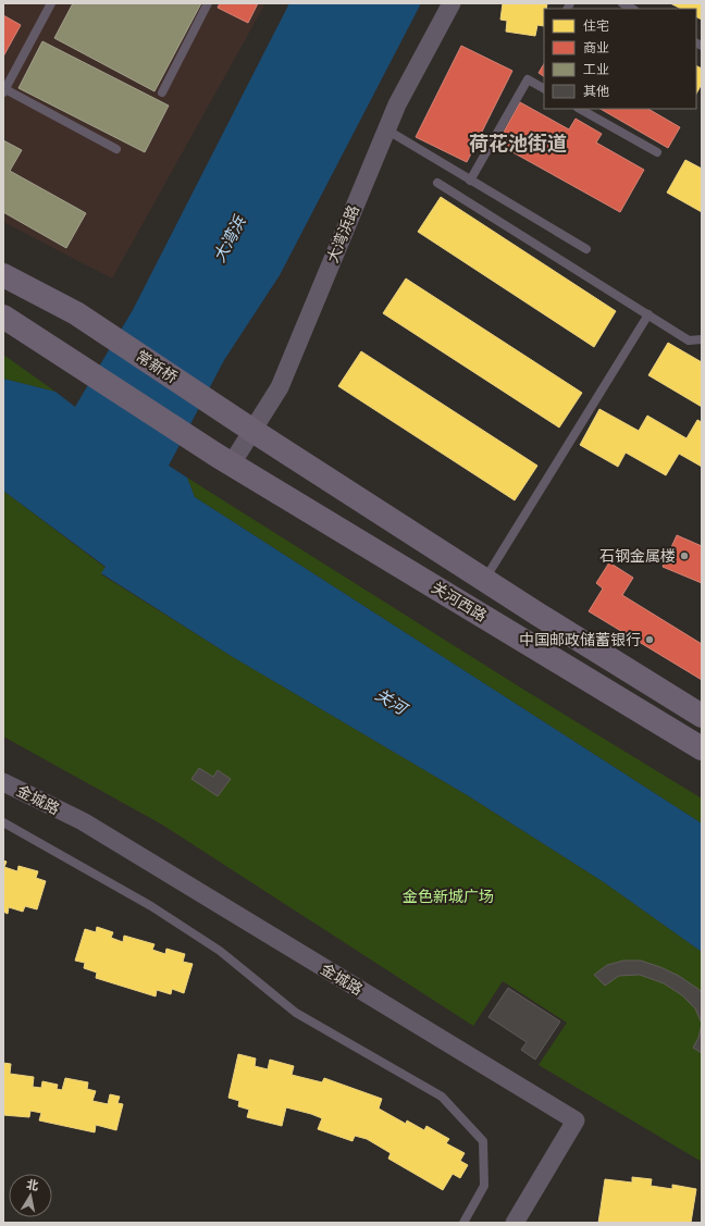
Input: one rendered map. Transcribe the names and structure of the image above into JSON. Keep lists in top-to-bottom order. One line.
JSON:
{"streets":{"main road":["常新桥","关河西路"],"street":["大湾浜路","金城路"]},"crossings":[["大湾浜路","常新桥"],["大湾浜路","关河西路"],["常新桥","关河西路"]],"districts":["荷花池街道"],"water":["大湾浜","关河"],"parks":["金色新城广场"],"places":["石钢金属楼","中国邮政储蓄银行"],"legend":["住宅","商业","工业","其他"],"north":"top"}
